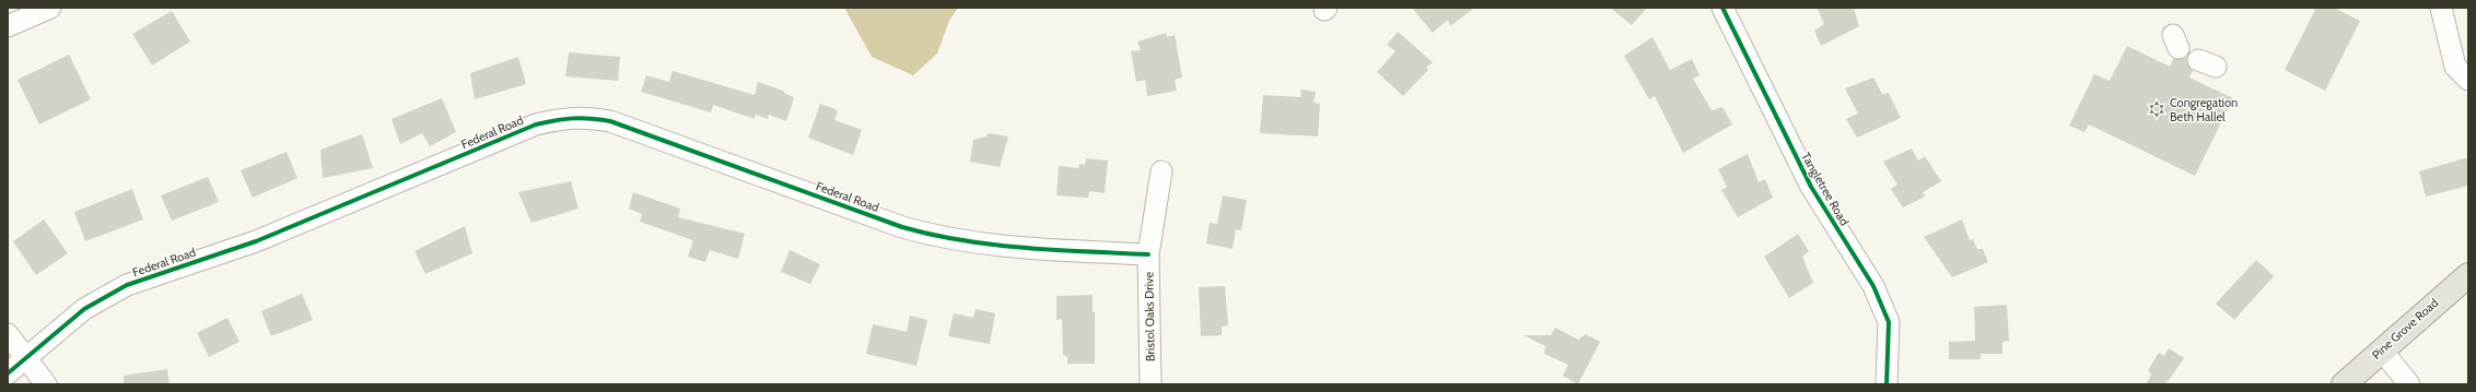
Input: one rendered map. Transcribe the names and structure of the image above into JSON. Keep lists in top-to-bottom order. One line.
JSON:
{"streets":{"main road":["Pine Grove Road"],"street":["Federal Road","Tangletree Road","Bristol Oaks Drive"]},"crossings":[["Federal Road","Bristol Oaks Drive"]],"places":{"synagogue":["Congregation Beth Hallel"]}}
